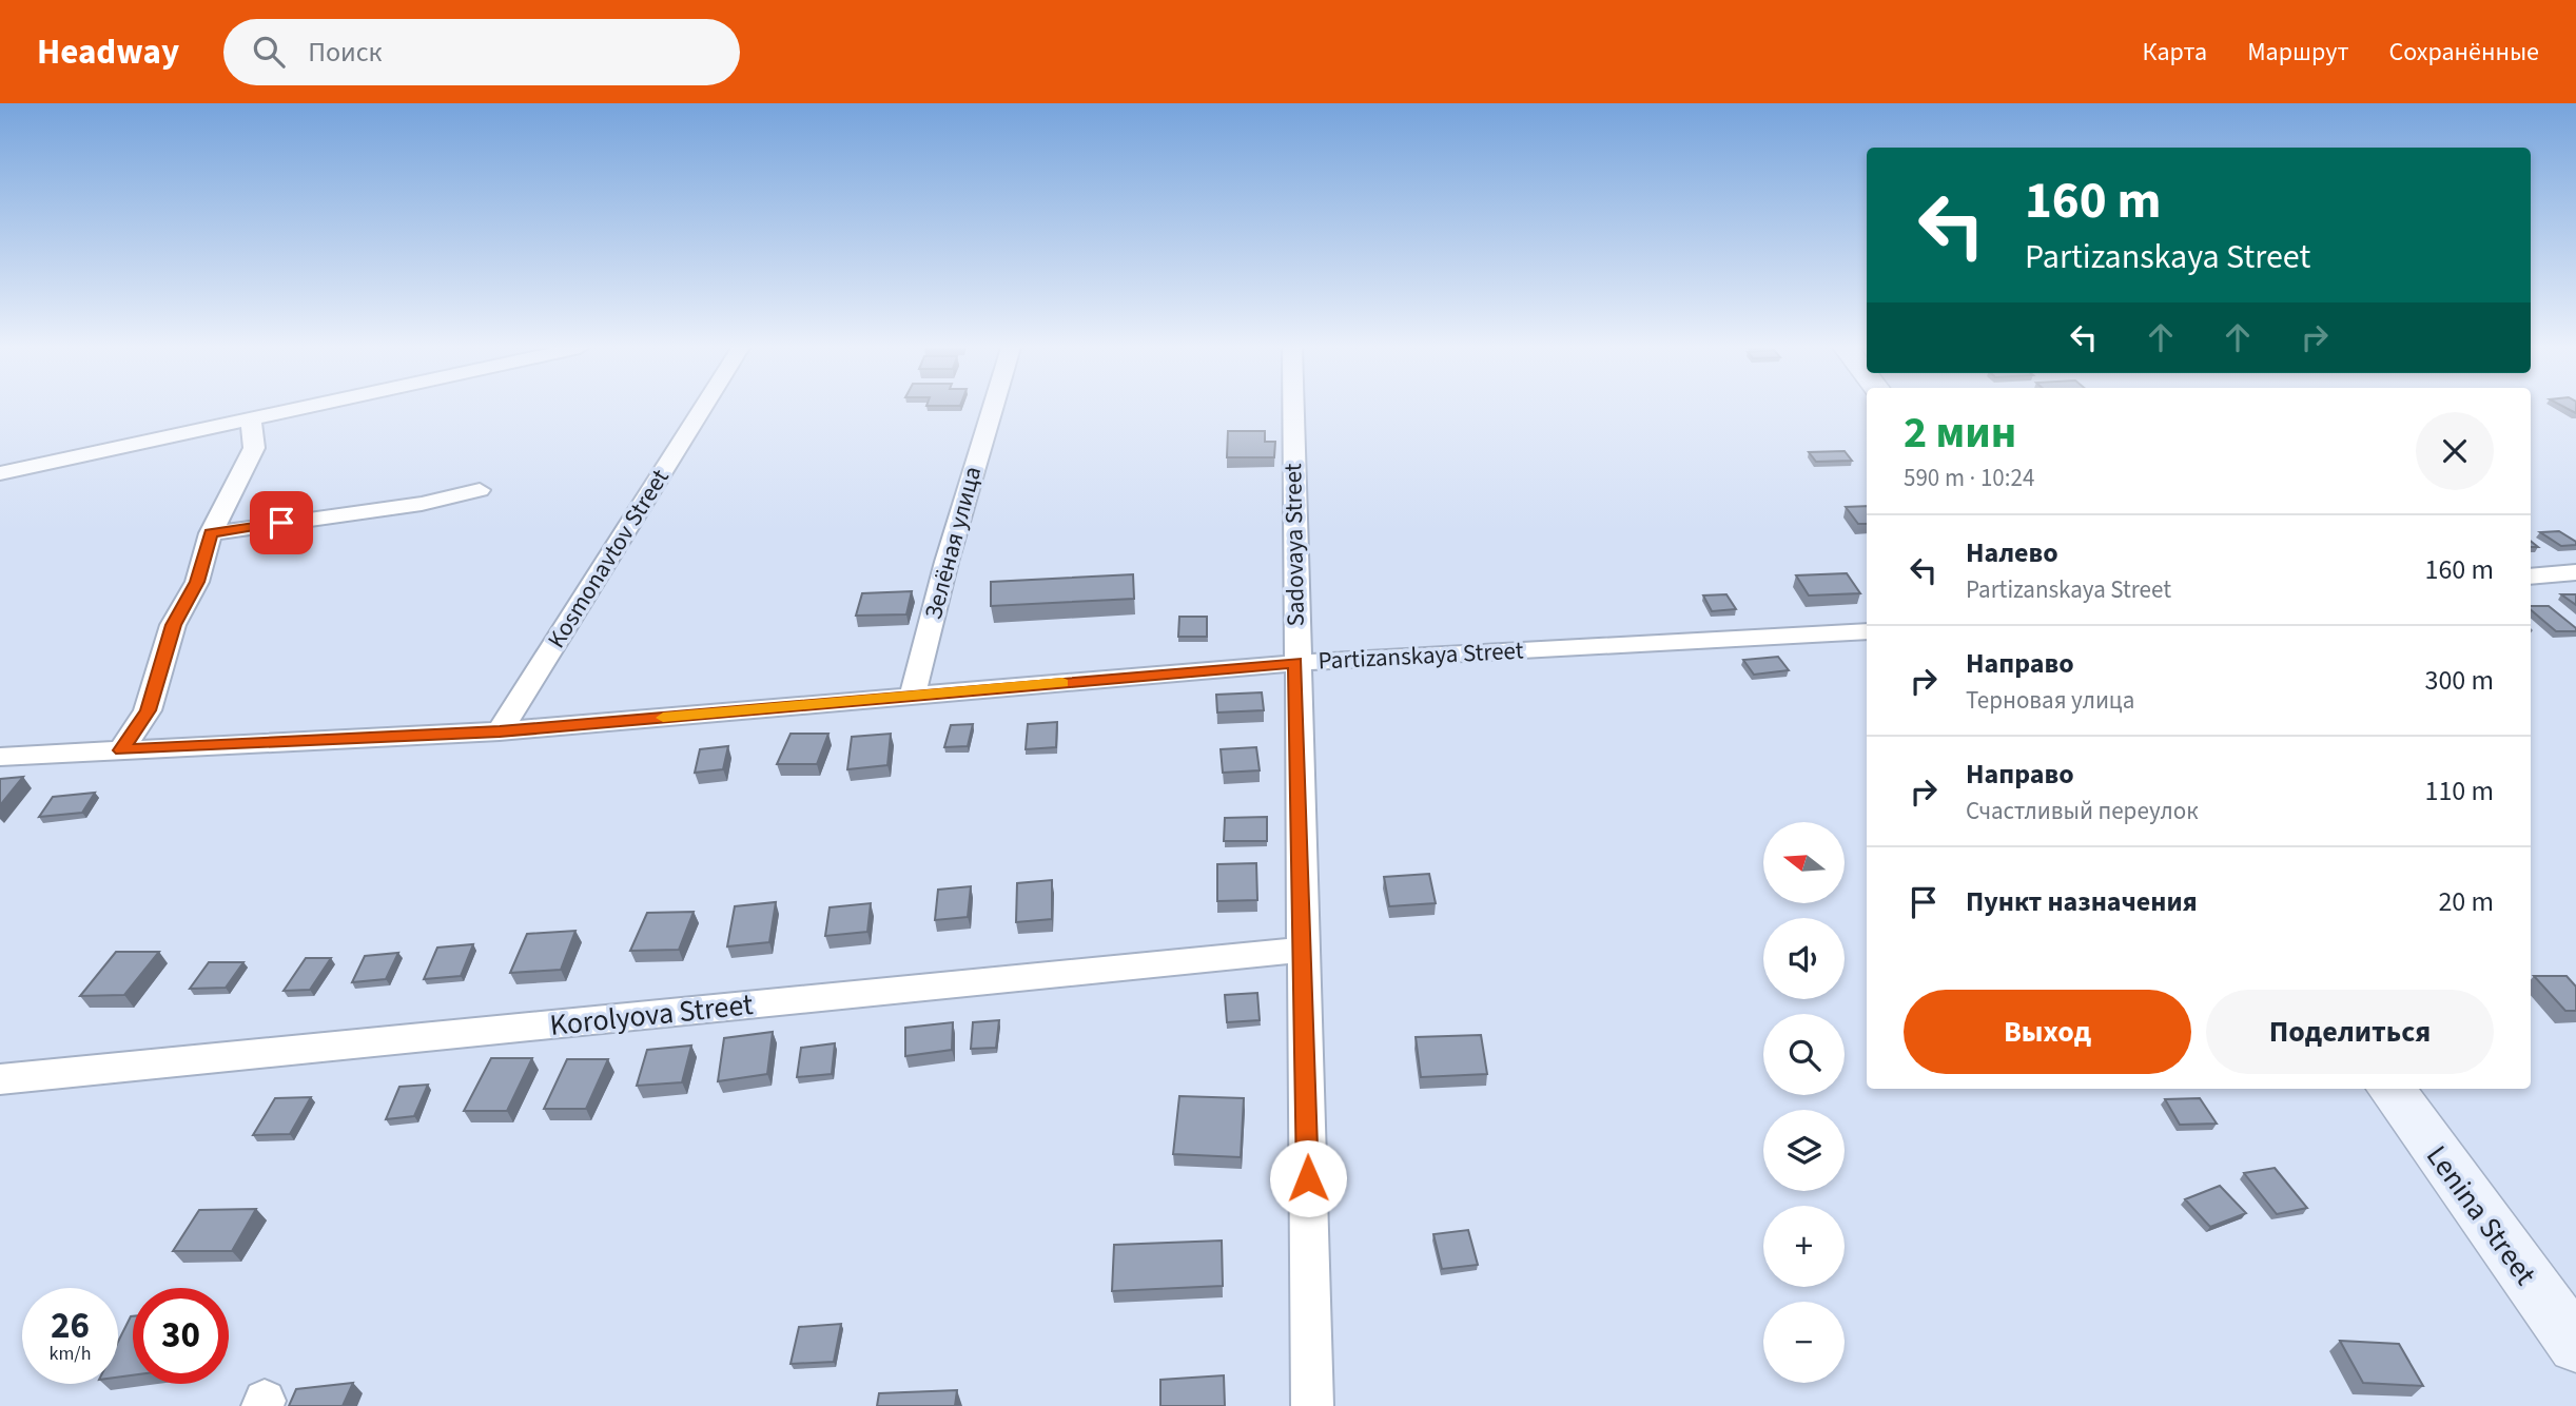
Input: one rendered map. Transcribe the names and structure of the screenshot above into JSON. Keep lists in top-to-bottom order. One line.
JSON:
{"streets":{"street":["Зелёная улица","Sadovaya Street","Kosmonavtov Street","Partizanskaya Street","Korolyova Street","Lenina Street"]},"crossings":[["Зелёная улица","Partizanskaya Street"],["Sadovaya Street","Partizanskaya Street"],["Sadovaya Street","Korolyova Street"],["Kosmonavtov Street","Partizanskaya Street"]],"north":"left","page":{"header":"Headway","search":"Поиск","nav":["Карта","Маршрут","Сохранённые"],"turn":["160 m","Partizanskaya Street"],"heading":["2 мин","590 m · 10:24"],"list":[{"name":"Налево","note":"Partizanskaya Street","value":"160 m"},{"name":"Направо","note":"Терновая улица","value":"300 m"},{"name":"Направо","note":"Счастливый переулок","value":"110 m"},{"name":"Пункт назначения","value":"20 m"}],"map_buttons":["+","−"],"buttons":["Выход","Поделиться"],"speed":"26 km/h","limit":"30"}}
